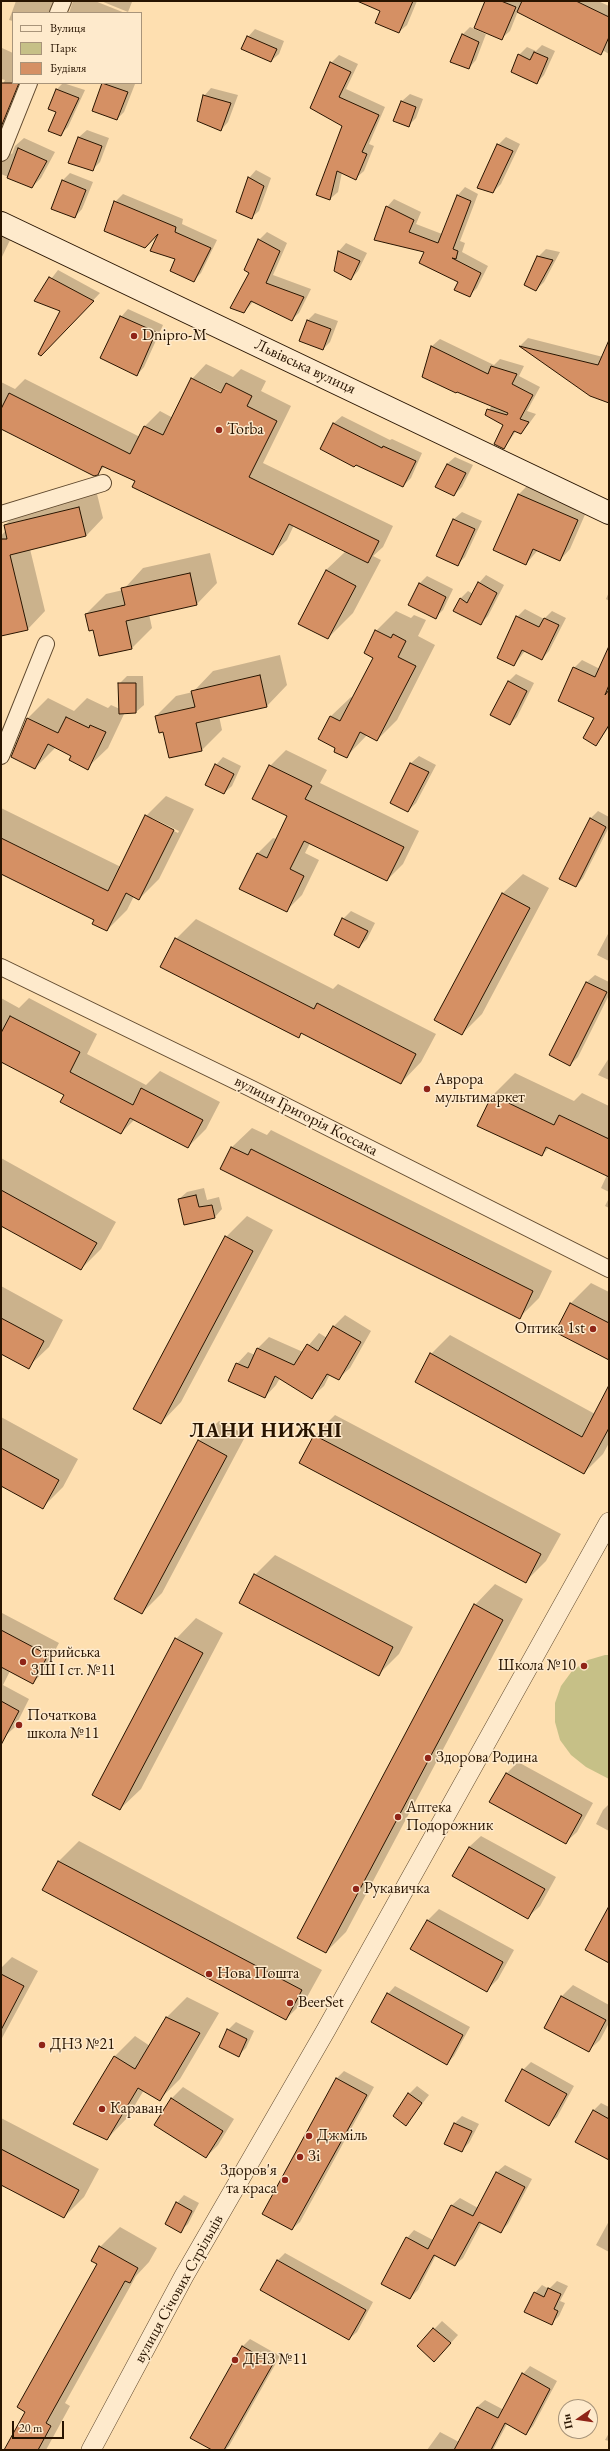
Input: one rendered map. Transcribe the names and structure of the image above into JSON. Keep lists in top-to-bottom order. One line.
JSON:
{"streets":{"main road":["Львівська вулиця"],"street":["вулиця Григорія Коссака","вулиця Січових Стрільців"]},"districts":["ЛАНИ НИЖНІ"],"places":["Dnipro-M","Torba","Аврора мультимаркет","Оптика 1st","Стрийська ЗШ I ст. №11","Школа №10","Початкова школа №11","Здорова Родина","Аптека Подорожник","Рукавичка","Нова Пошта","BeerSet","ДНЗ №21","Караван","Джміль","Зi","Здоров'я та краса","ДНЗ №11"],"legend":["Вулиця","Парк","Будівля"],"scale_bar":"20 m","north":"left"}
